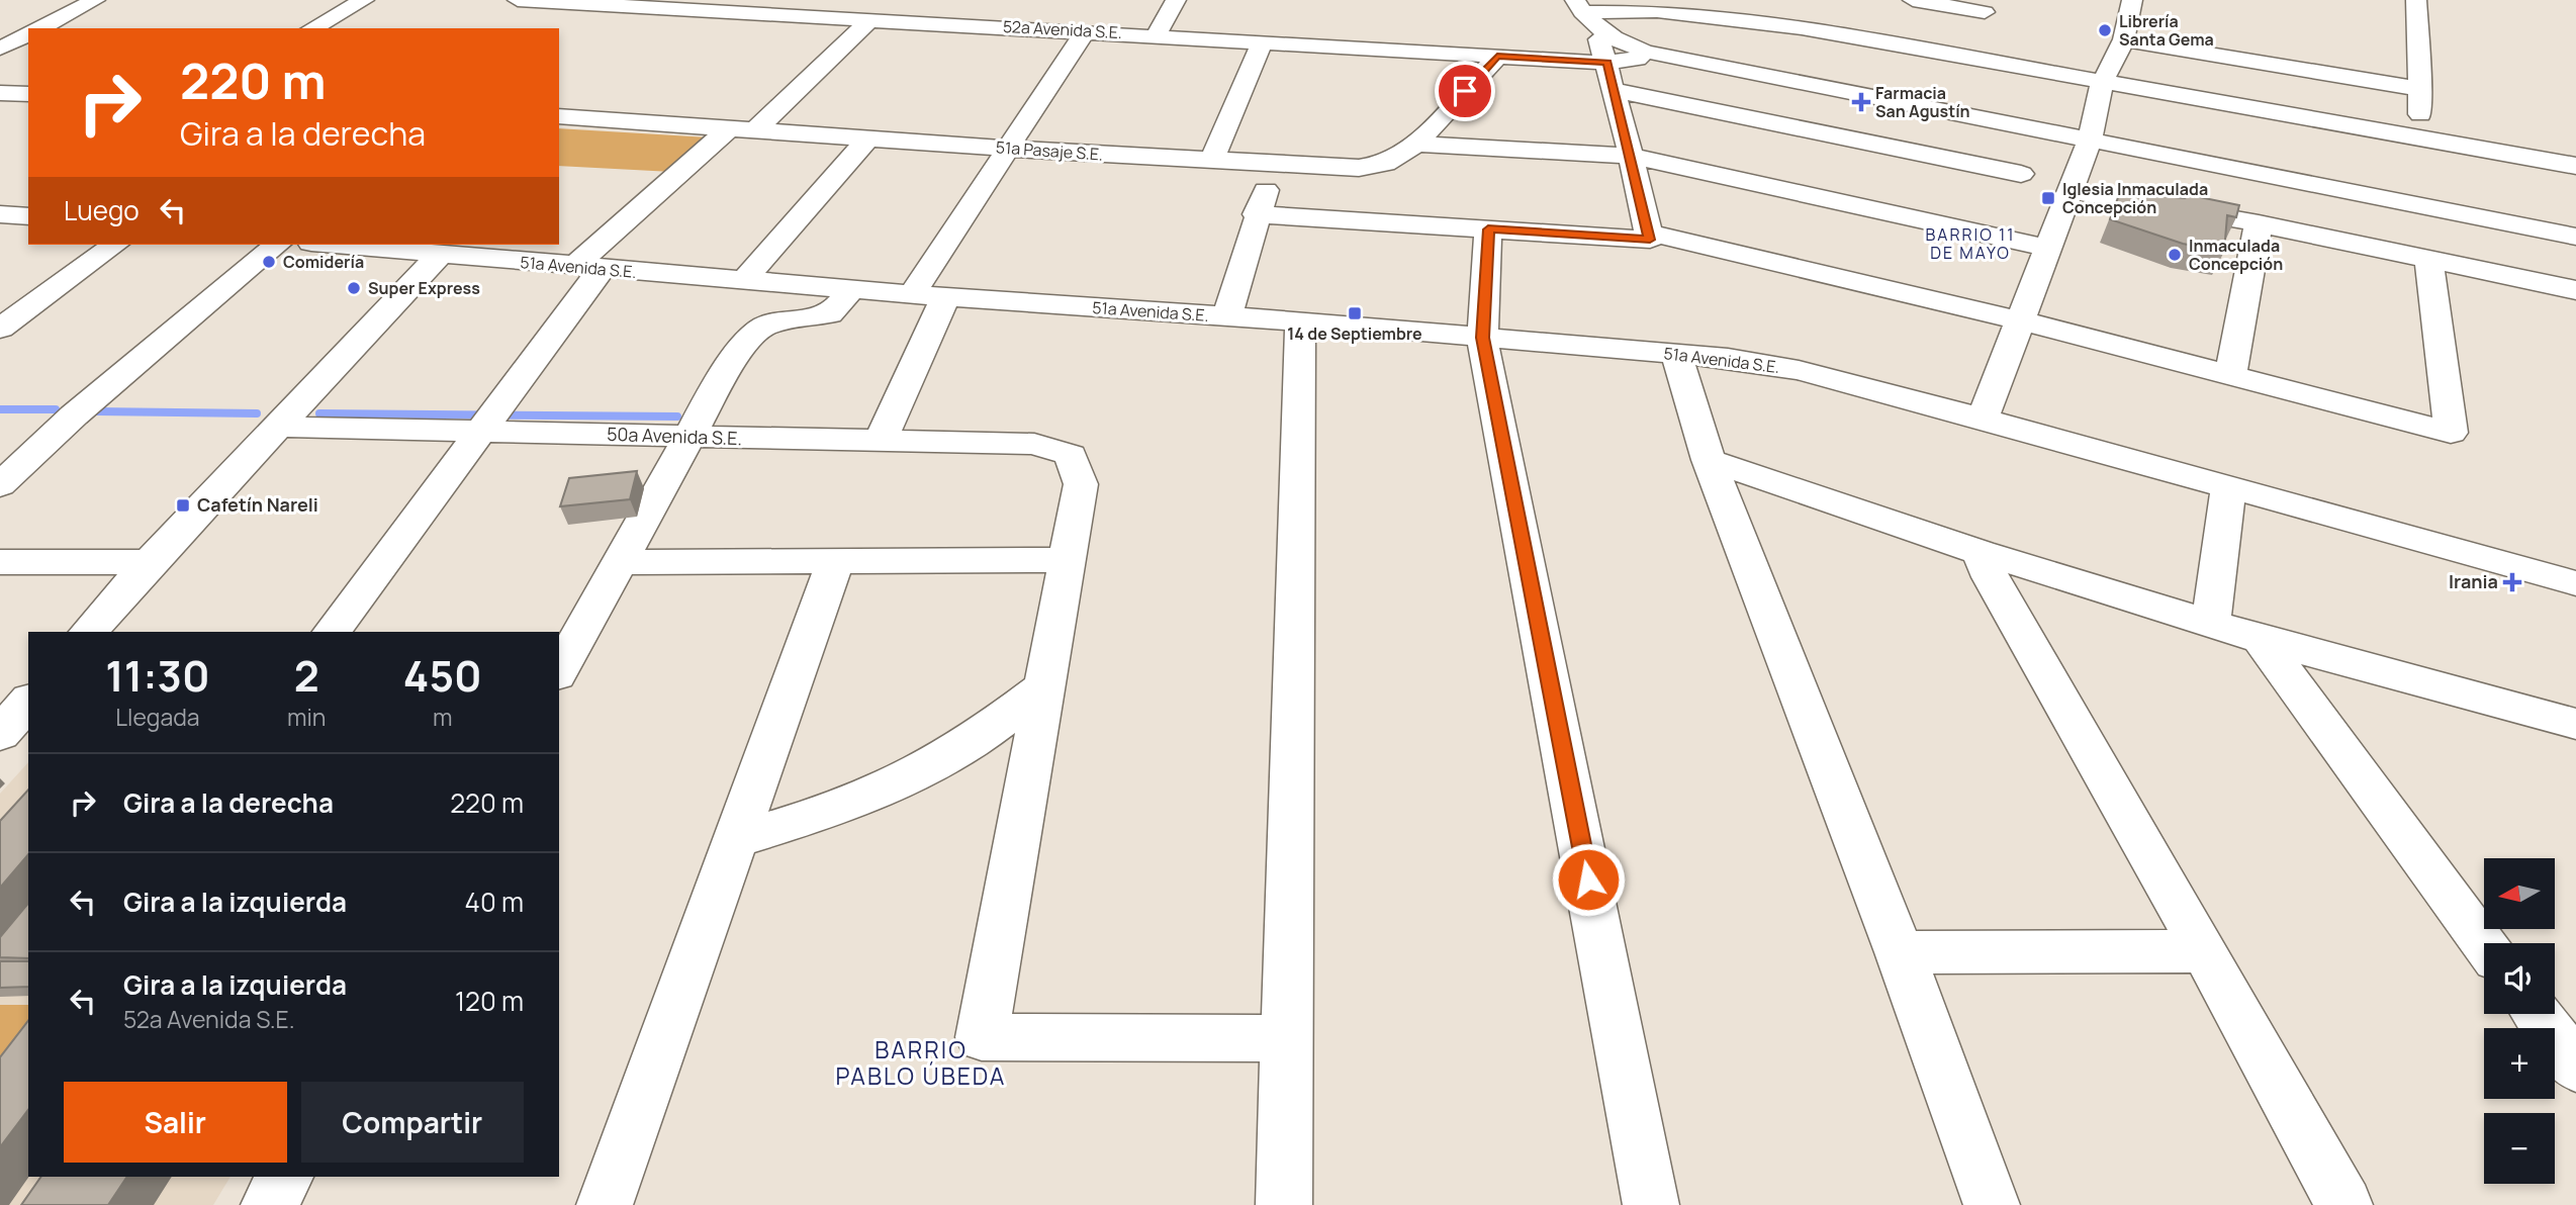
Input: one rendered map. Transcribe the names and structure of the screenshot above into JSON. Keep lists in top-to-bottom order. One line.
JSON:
{"streets":{"street":["52a Avenida S.E.","51a Pasaje S.E.","51a Avenida S.E.","50a Avenida S.E."]},"crossings":[["52a Avenida S.E.","51a Pasaje S.E."]],"districts":["BARRIO 11 DE MAYO","BARRIO PABLO ÚBEDA"],"places":{"other":["Librería Santa Gema","Inmaculada Concepción","Comidería","Super Express"],"health":["Farmacia San Agustín","Irania"],"transit":["Iglesia Inmaculada Concepción","14 de Septiembre","Cafetín Nareli"]},"north":"left","page":{"turn":["220 m","Gira a la derecha"],"then":"Luego","eta":["11:30","Llegada","2","min","450","m"],"list":[{"name":"Gira a la derecha","value":"220 m"},{"name":"Gira a la izquierda","value":"40 m"},{"name":"Gira a la izquierda","note":"52a Avenida S.E.","value":"120 m"}],"map_buttons":["+","−"],"buttons":["Salir","Compartir"]}}
